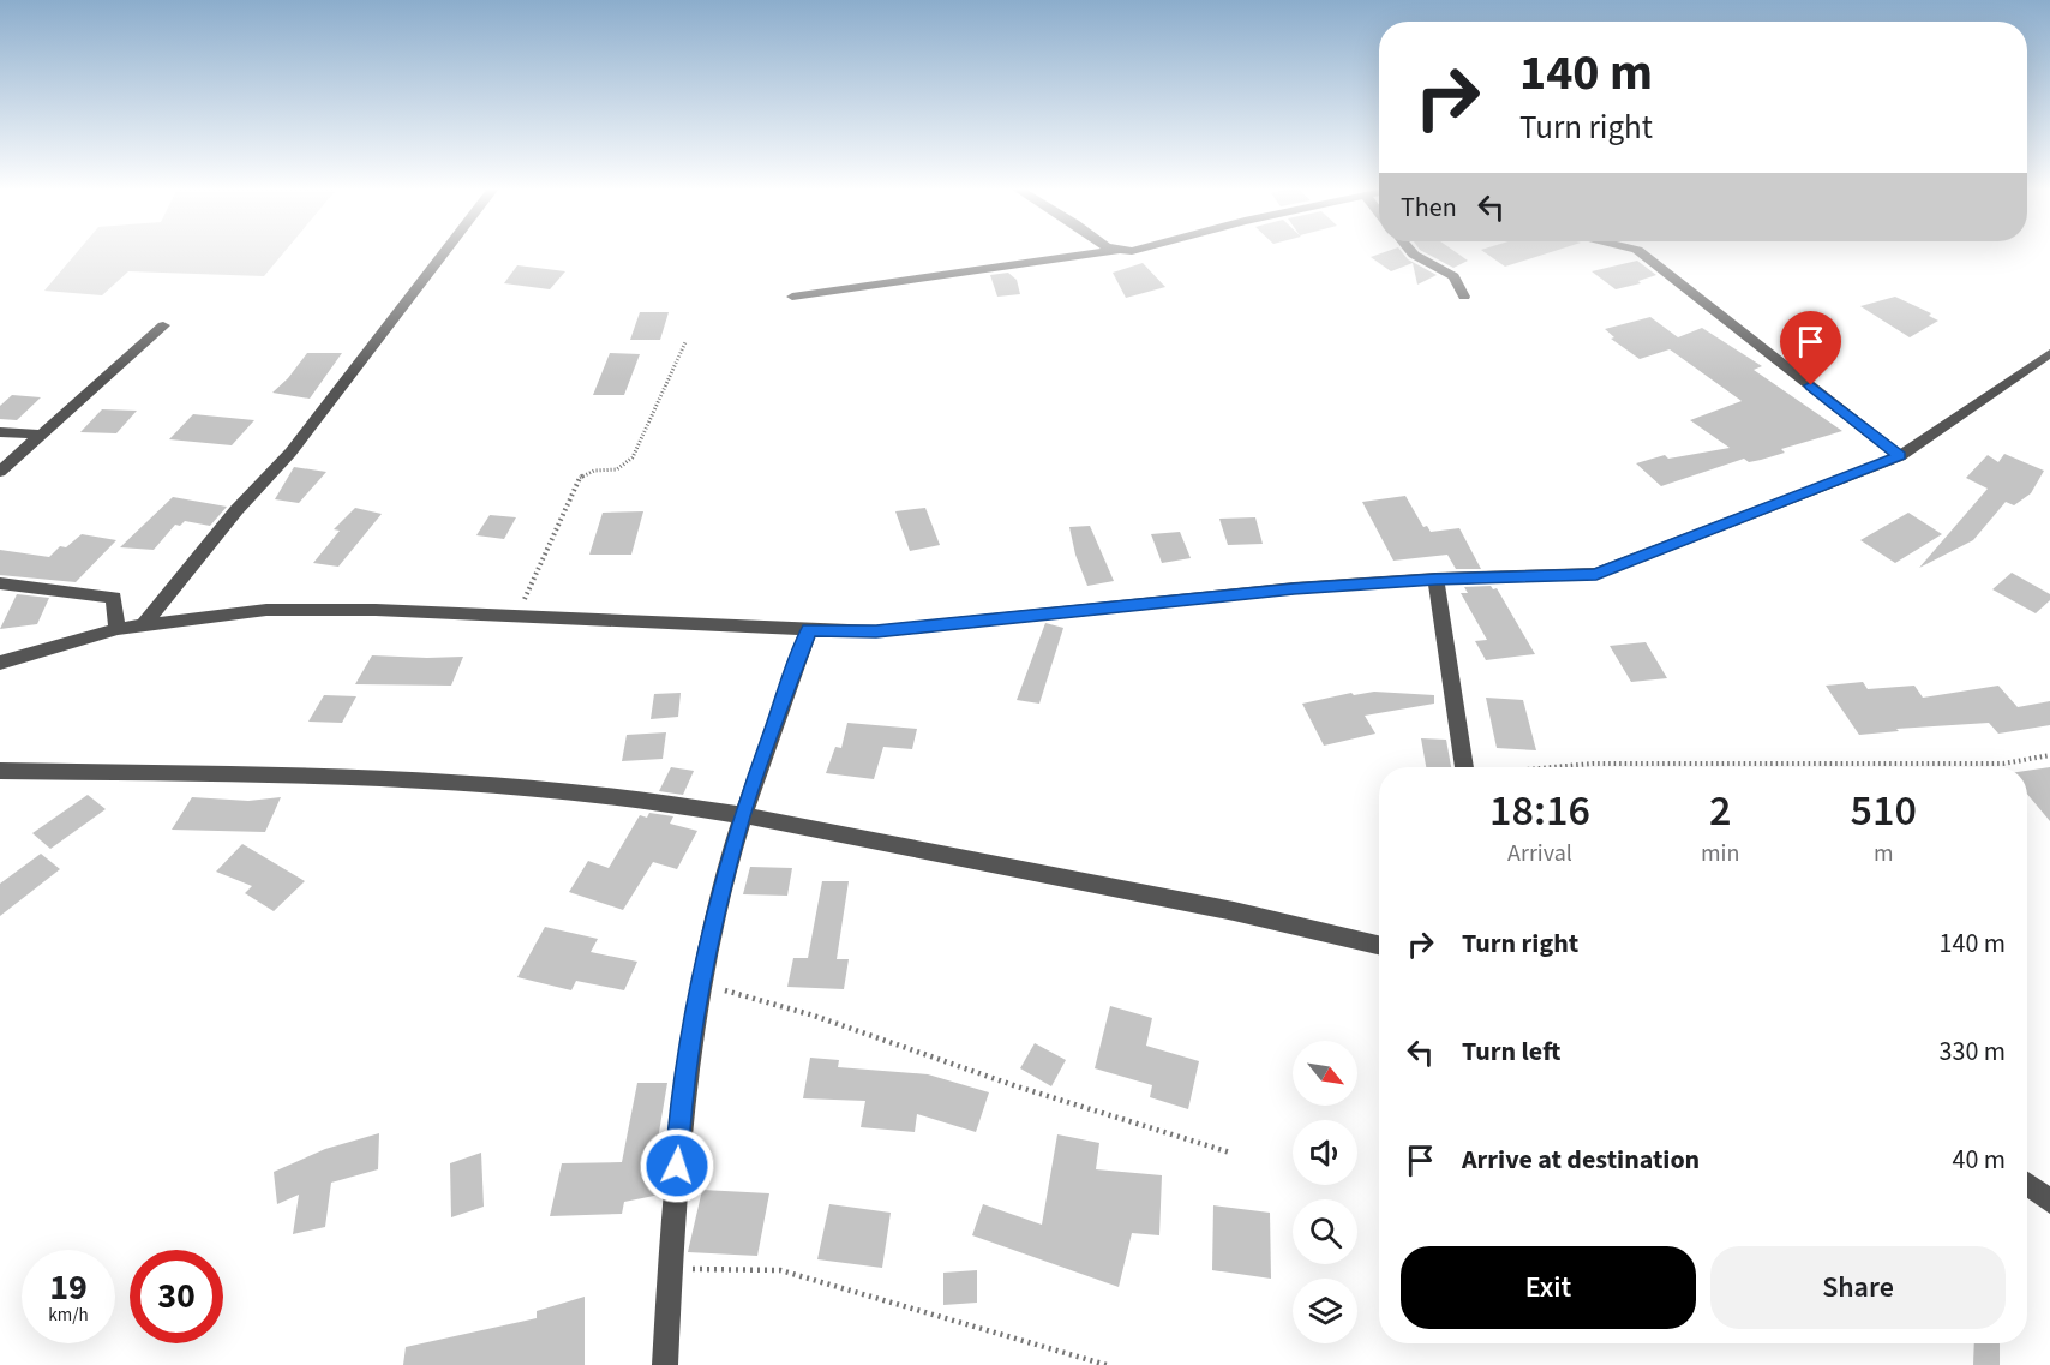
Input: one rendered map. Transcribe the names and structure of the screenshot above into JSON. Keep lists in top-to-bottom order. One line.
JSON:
{"north":"bottom right","page":{"turn":["140 m","Turn right"],"then":"Then","eta":["18:16","Arrival","2","min","510","m"],"list":[{"name":"Turn right","value":"140 m"},{"name":"Turn left","value":"330 m"},{"name":"Arrive at destination","value":"40 m"}],"buttons":["Exit","Share"],"speed":"19 km/h","limit":"30"}}
